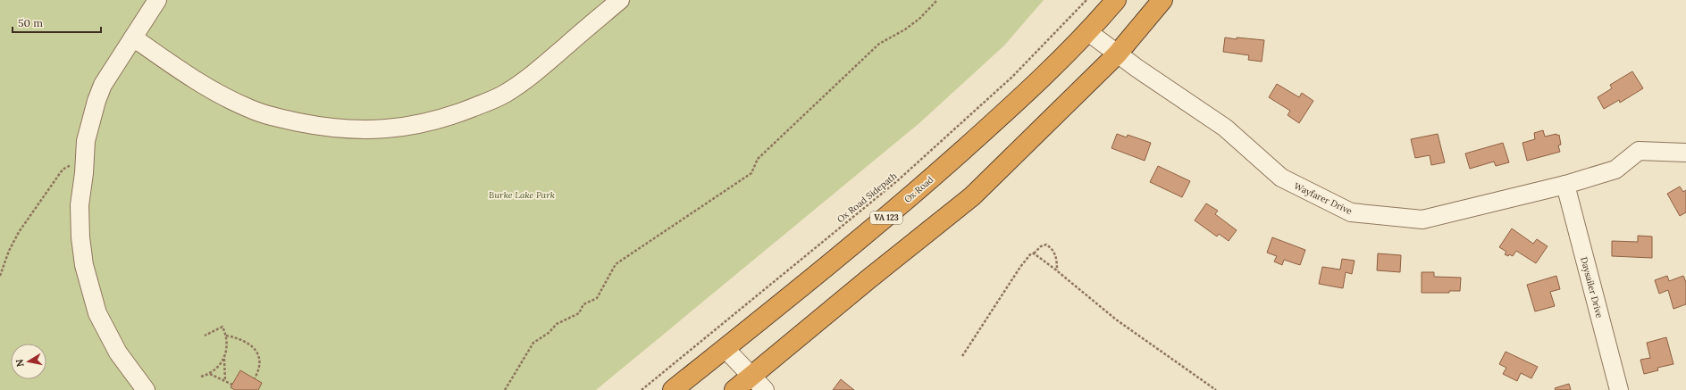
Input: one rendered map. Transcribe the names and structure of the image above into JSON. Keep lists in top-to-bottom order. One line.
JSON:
{"streets":{"highway":["Ox Road","VA 123"],"street":["Wayfarer Drive","Daysailer Drive"],"path":["Ox Road Sidepath"]},"crossings":[["Ox Road","Wayfarer Drive"],["Wayfarer Drive","Daysailer Drive"]],"parks":["Burke Lake Park"],"scale_bar":"50 m","north":"left"}
